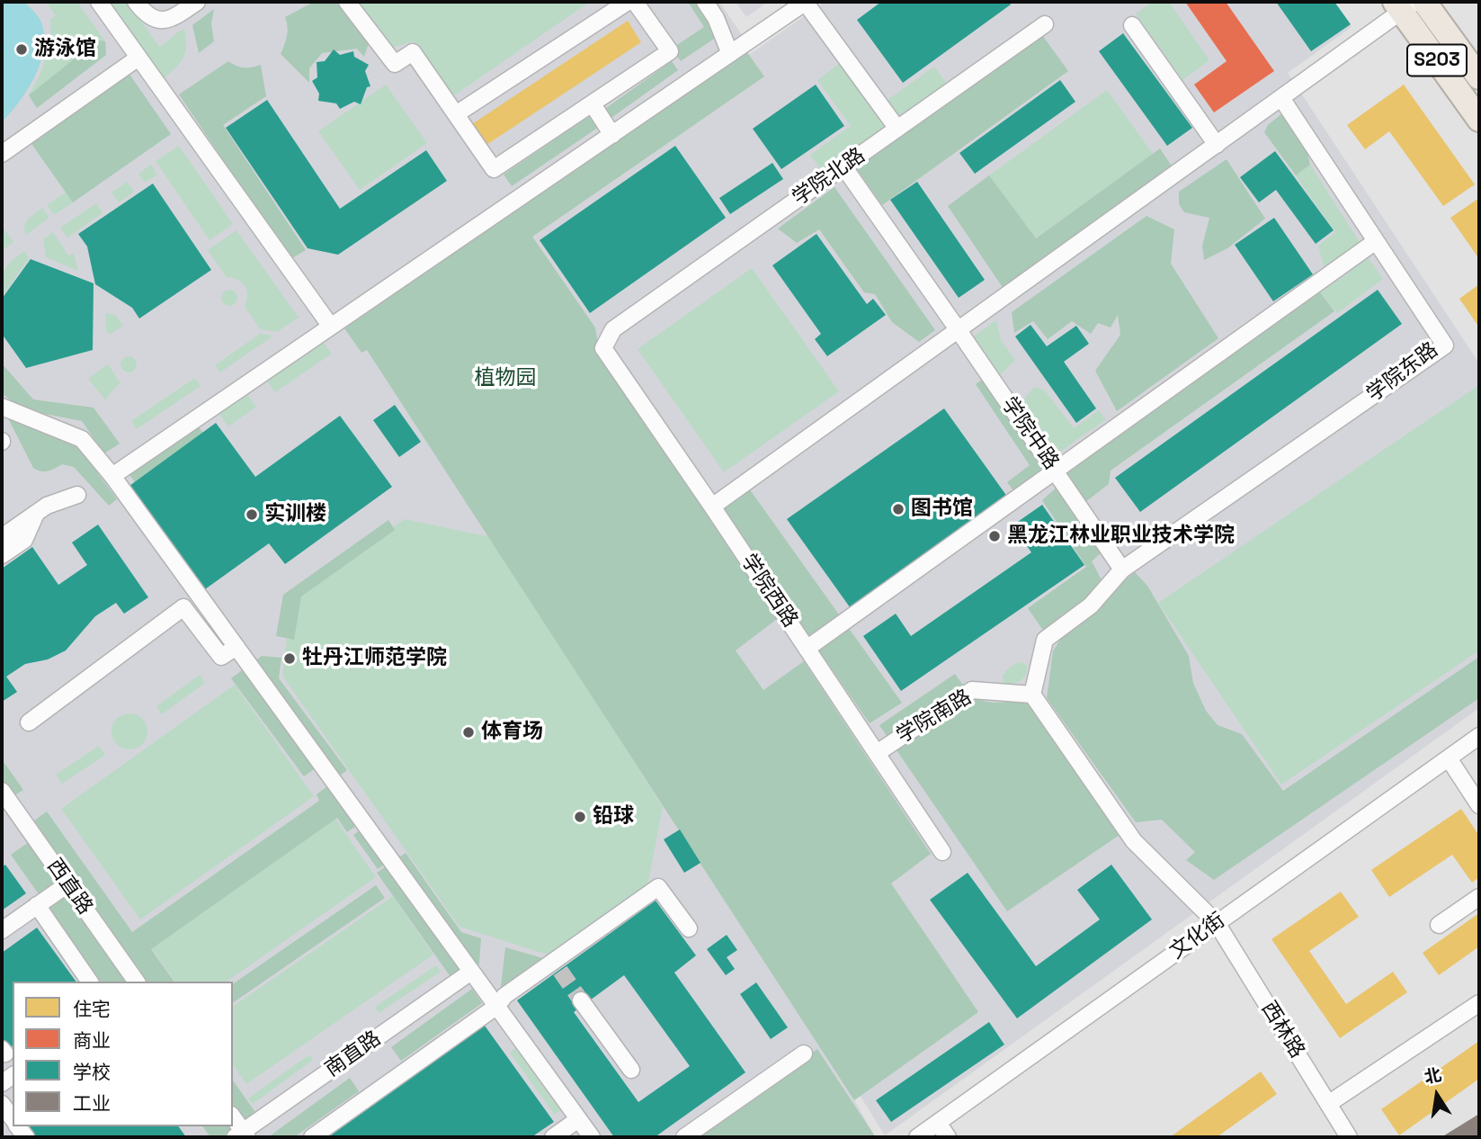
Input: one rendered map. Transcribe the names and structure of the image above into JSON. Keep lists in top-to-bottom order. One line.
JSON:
{"streets":{"highway":["S203"],"street":["学院北路","学院东路","学院中路","学院西路","学院南路","西直路","文化街","西林路","南直路"]},"crossings":[["学院北路","学院中路"],["学院北路","学院西路"],["学院东路","学院中路"],["学院西路","学院南路"],["学院南路","西林路"],["文化街","西林路"]],"parks":["植物园"],"places":["游泳馆","图书馆","实训楼","黑龙江林业职业技术学院","牡丹江师范学院","体育场","铅球"],"legend":["住宅","商业","学校","工业"],"north":"top"}
